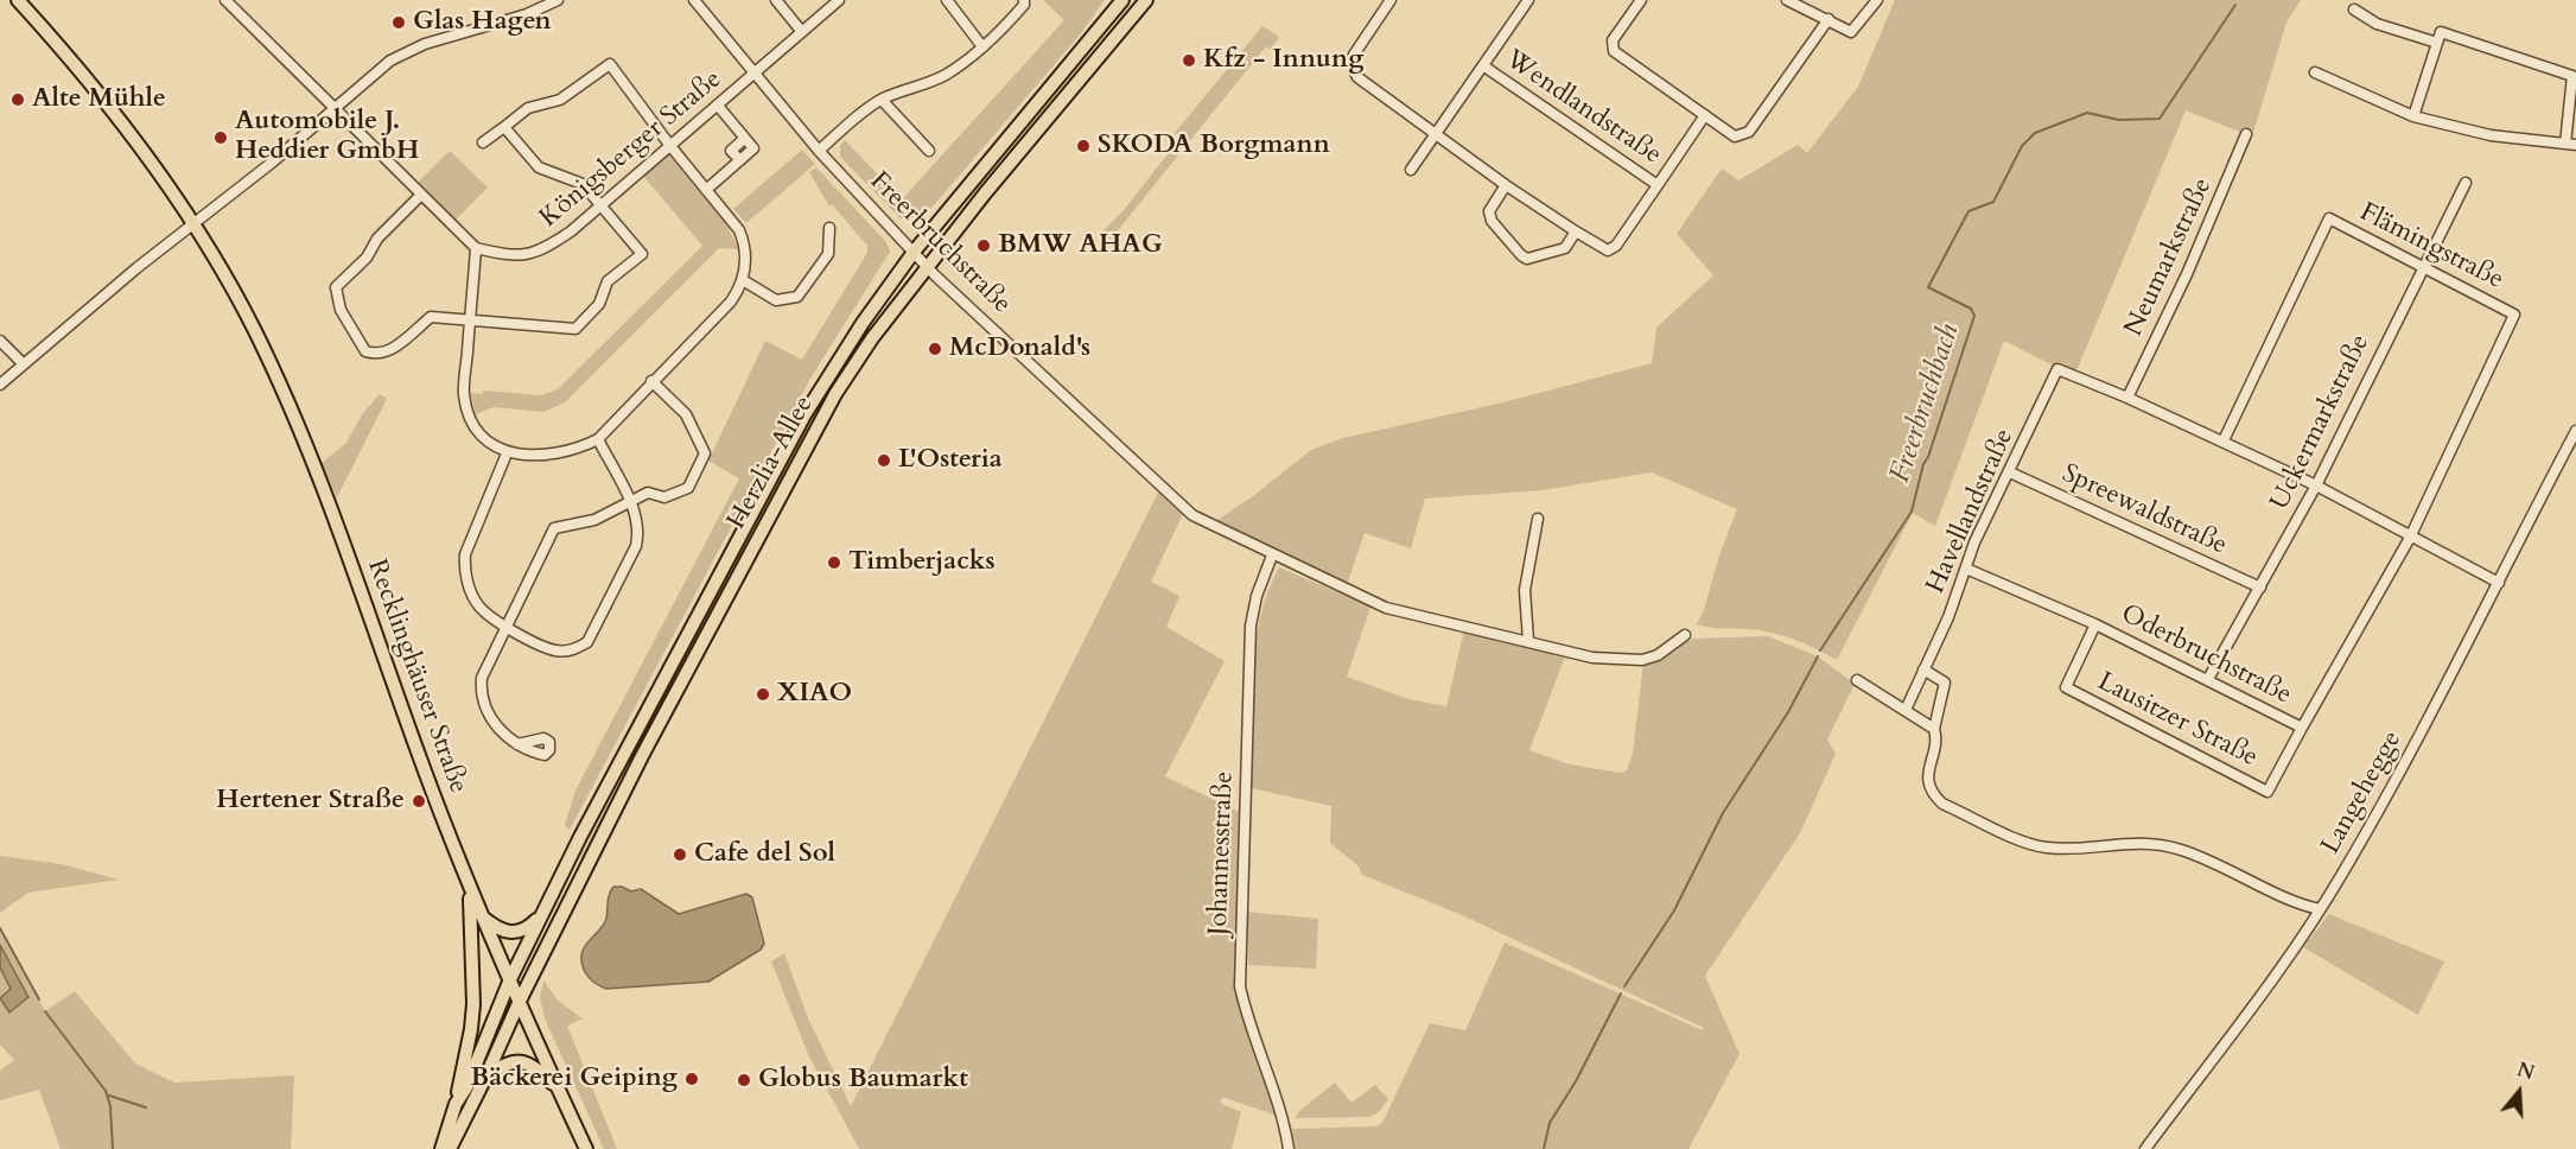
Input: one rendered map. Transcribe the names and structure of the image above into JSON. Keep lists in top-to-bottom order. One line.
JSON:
{"streets":{"main road":["Herzlia-Allee","Recklinghäuser Straße"],"street":["Wendlandstraße","Königsberger Straße","Freerbruchstraße","Flämingstraße","Neumarkstraße","Uckermarkstraße","Spreewaldstraße","Havellandstraße","Oderbruchstraße","Lausitzer Straße","Langehegge","Johannesstraße"]},"crossings":[["Königsberger Straße","Freerbruchstraße"],["Freerbruchstraße","Herzlia-Allee"],["Freerbruchstraße","Johannesstraße"],["Flämingstraße","Uckermarkstraße"],["Flämingstraße","Oderbruchstraße"],["Neumarkstraße","Havellandstraße"],["Uckermarkstraße","Spreewaldstraße"],["Uckermarkstraße","Oderbruchstraße"],["Herzlia-Allee","Recklinghäuser Straße"],["Spreewaldstraße","Havellandstraße"],["Havellandstraße","Oderbruchstraße"],["Oderbruchstraße","Lausitzer Straße"]],"water":["Freerbruchbach"],"places":["Glas Hagen","Kfz - Innung","Alte Mühle","Automobile J. Heddier GmbH","SKODA Borgmann","BMW AHAG","McDonald's","L'Osteria","Timberjacks","XIAO","Hertener Straße","Cafe del Sol","Bäckerei Geiping","Globus Baumarkt"],"north":"top"}
